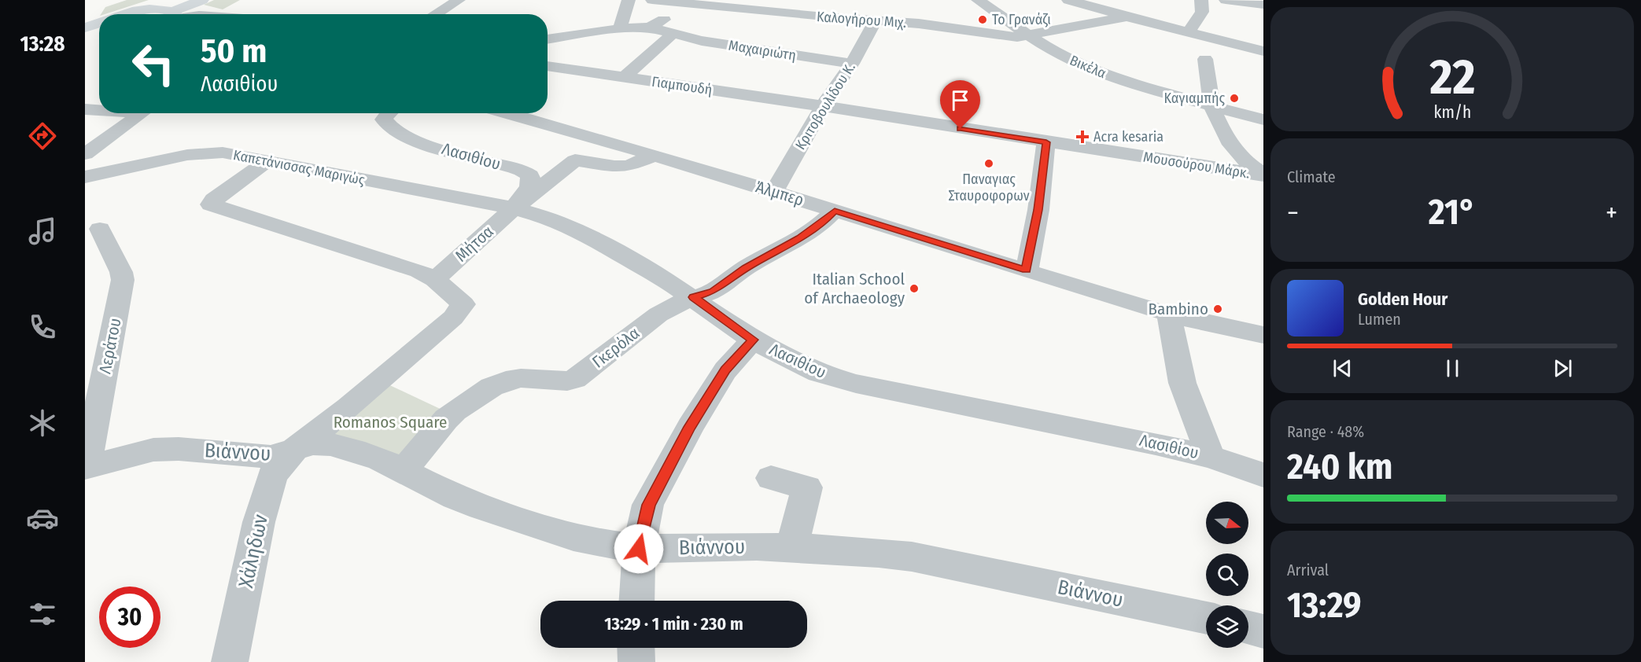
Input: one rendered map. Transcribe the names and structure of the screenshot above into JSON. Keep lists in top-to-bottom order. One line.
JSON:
{"streets":{"street":["Καλογήρου Μιχ.","Μαχαιριώτη","Βικέλα","Γιαμπουδή","Κριτοβουλίδου Κ.","Λασιθίου","Μουσούρου Μάρκ.","Καπετάνισσας Μαριγώς","Άλμπερ","Μήτσα","Λεράτου","Γκερόλα","Βιάννου","Χάληδων"]},"crossings":[["Καλογήρου Μιχ.","Βικέλα"],["Καλογήρου Μιχ.","Κριτοβουλίδου Κ."],["Μαχαιριώτη","Κριτοβουλίδου Κ."],["Γιαμπουδή","Κριτοβουλίδου Κ."],["Γιαμπουδή","Μουσούρου Μάρκ."],["Κριτοβουλίδου Κ.","Μουσούρου Μάρκ."],["Κριτοβουλίδου Κ.","Άλμπερ"],["Λασιθίου","Καπετάνισσας Μαριγώς"],["Λασιθίου","Μήτσα"],["Λασιθίου","Γκερόλα"],["Καπετάνισσας Μαριγώς","Μήτσα"],["Άλμπερ","Γκερόλα"],["Λεράτου","Βιάννου"],["Γκερόλα","Βιάννου"],["Βιάννου","Χάληδων"]],"parks":["Romanos Square"],"places":{"other":["Το Γρανάζι","Καγιαμπής","Παναγιας Σταυροφορων","Italian School of Archaeology","Bambino"],"health":["Acra kesaria"]},"north":"right","page":{"tabs":"13:28","turn":["50 m","Λασιθίου"],"tile":["Climate",["Range · 48%","240 km"],["Arrival","13:29"]],"heat":["−","21°","+"],"song":["Golden Hour","Lumen"],"limit":"30","trip":"13:29 · 1 min · 230 m","gauge":["22","km/h"]}}
